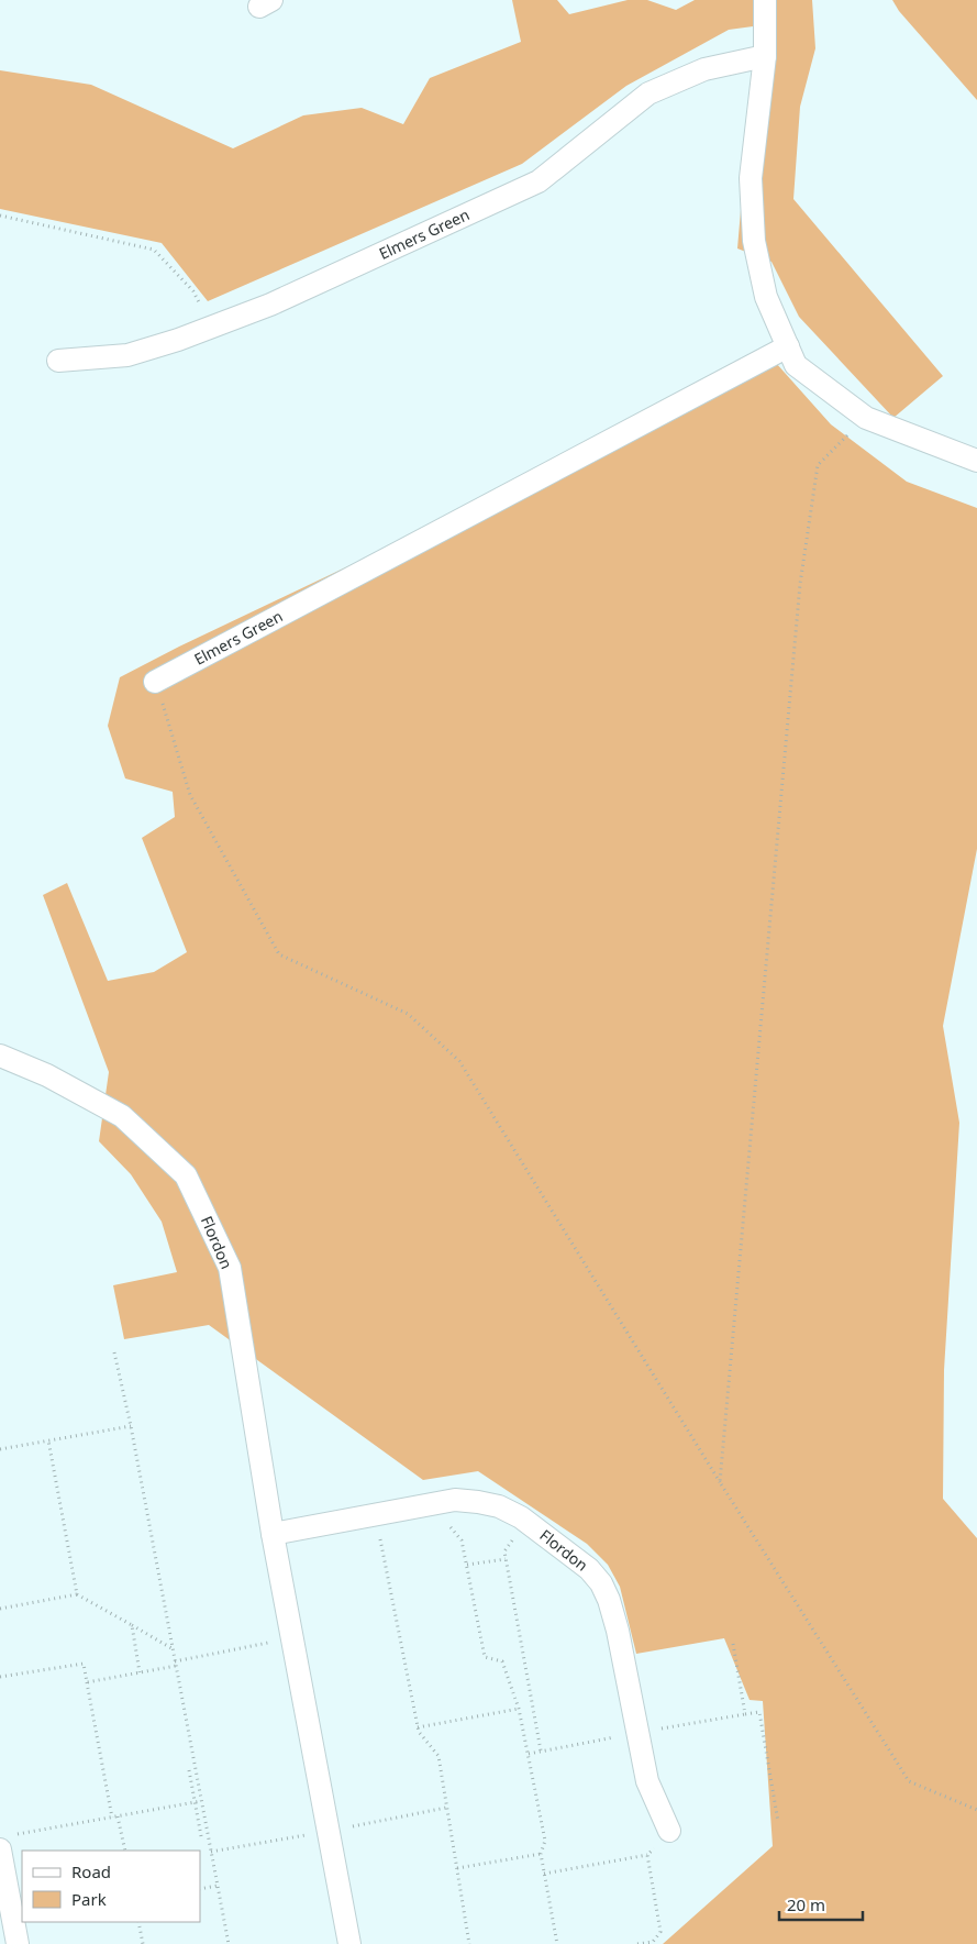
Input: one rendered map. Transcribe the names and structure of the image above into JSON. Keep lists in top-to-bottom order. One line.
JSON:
{"streets":{"street":["Elmers Green","Flordon"]},"legend":["Road","Park"],"scale_bar":"20 m"}
